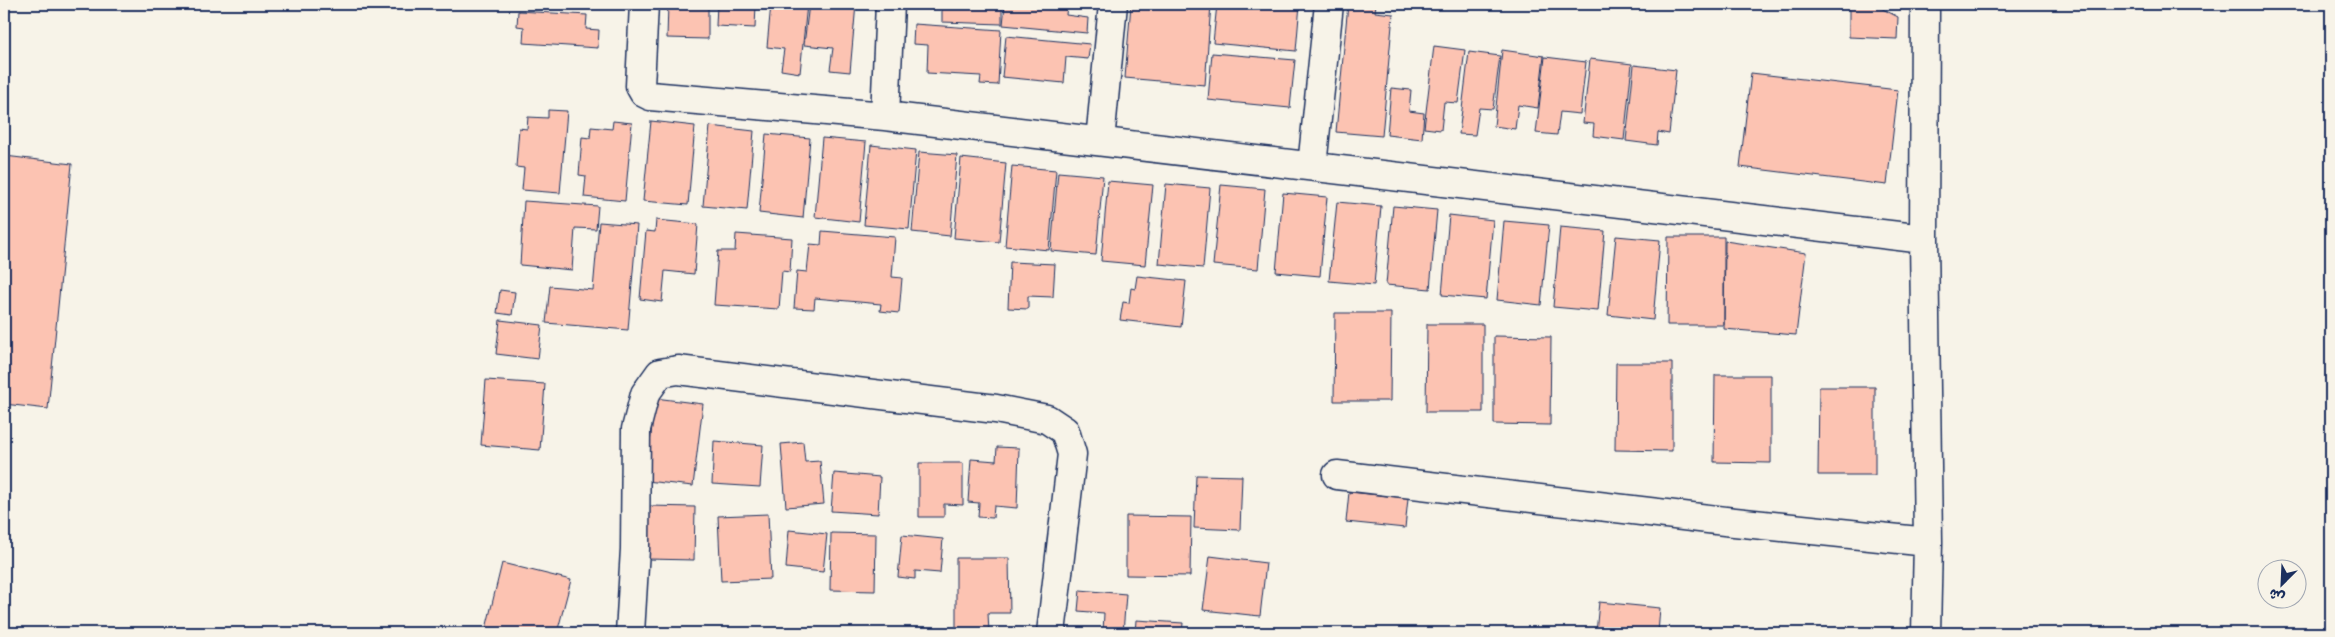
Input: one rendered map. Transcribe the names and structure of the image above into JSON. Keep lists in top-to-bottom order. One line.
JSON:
{"north":"bottom left"}
